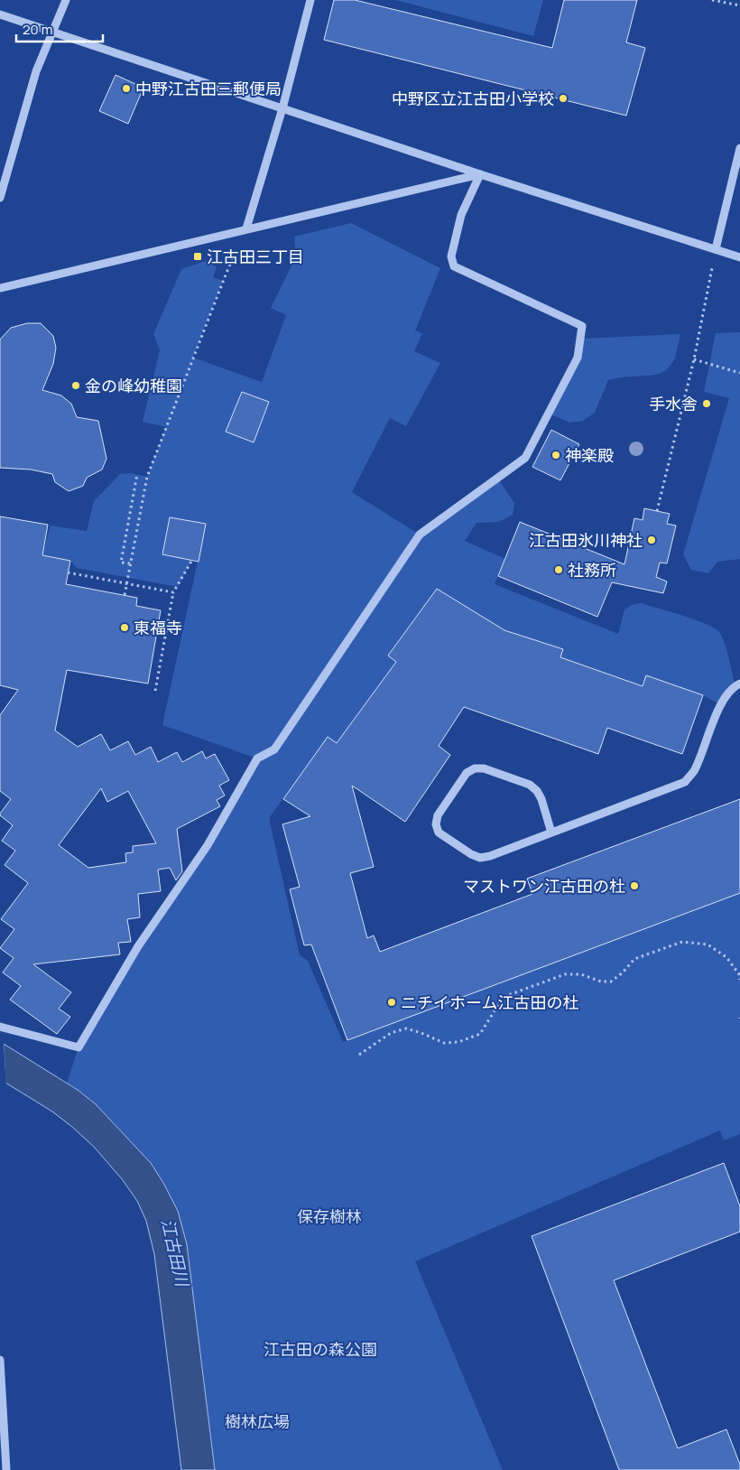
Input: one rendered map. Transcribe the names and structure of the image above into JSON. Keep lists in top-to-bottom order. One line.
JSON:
{"water":["江古田川"],"parks":["保存樹林","江古田の森公園","樹林広場"],"places":{"other":["中野江古田三郵便局","中野区立江古田小学校","金の峰幼稚園","手水舎","神楽殿","江古田氷川神社","社務所","東福寺","マストワン江古田の杜","ニチイホーム江古田の杜"],"transit":["江古田三丁目"]},"scale_bar":"20 m"}
